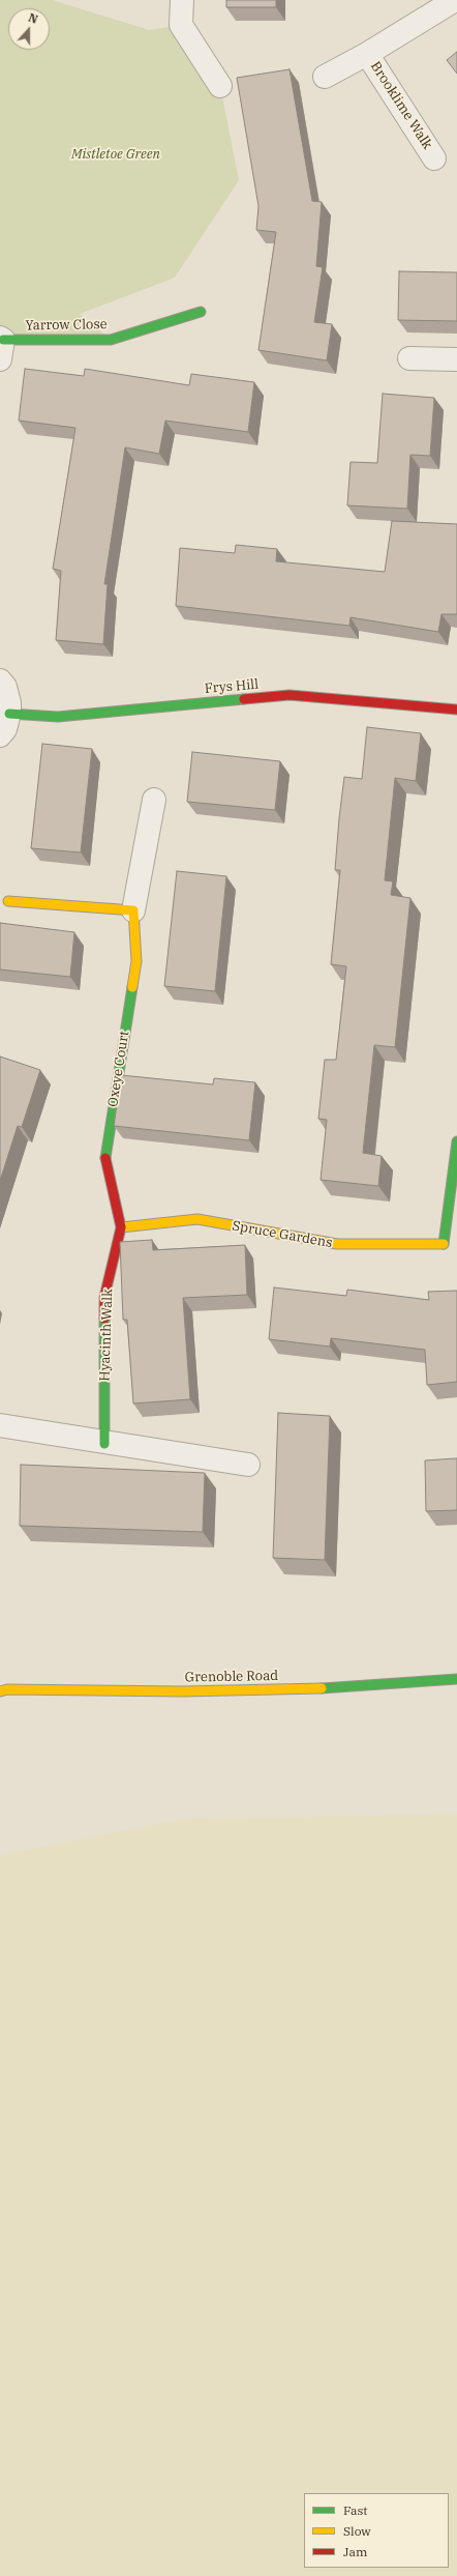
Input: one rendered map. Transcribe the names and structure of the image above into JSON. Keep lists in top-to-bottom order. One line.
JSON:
{"streets":{"street":["Brooklime Walk","Yarrow Close","Frys Hill","Oxeye Court","Spruce Gardens","Hyacinth Walk","Grenoble Road"]},"crossings":[["Oxeye Court","Spruce Gardens"],["Oxeye Court","Hyacinth Walk"],["Spruce Gardens","Hyacinth Walk"]],"parks":["Mistletoe Green"],"legend":["Fast","Slow","Jam"],"north":"top"}
